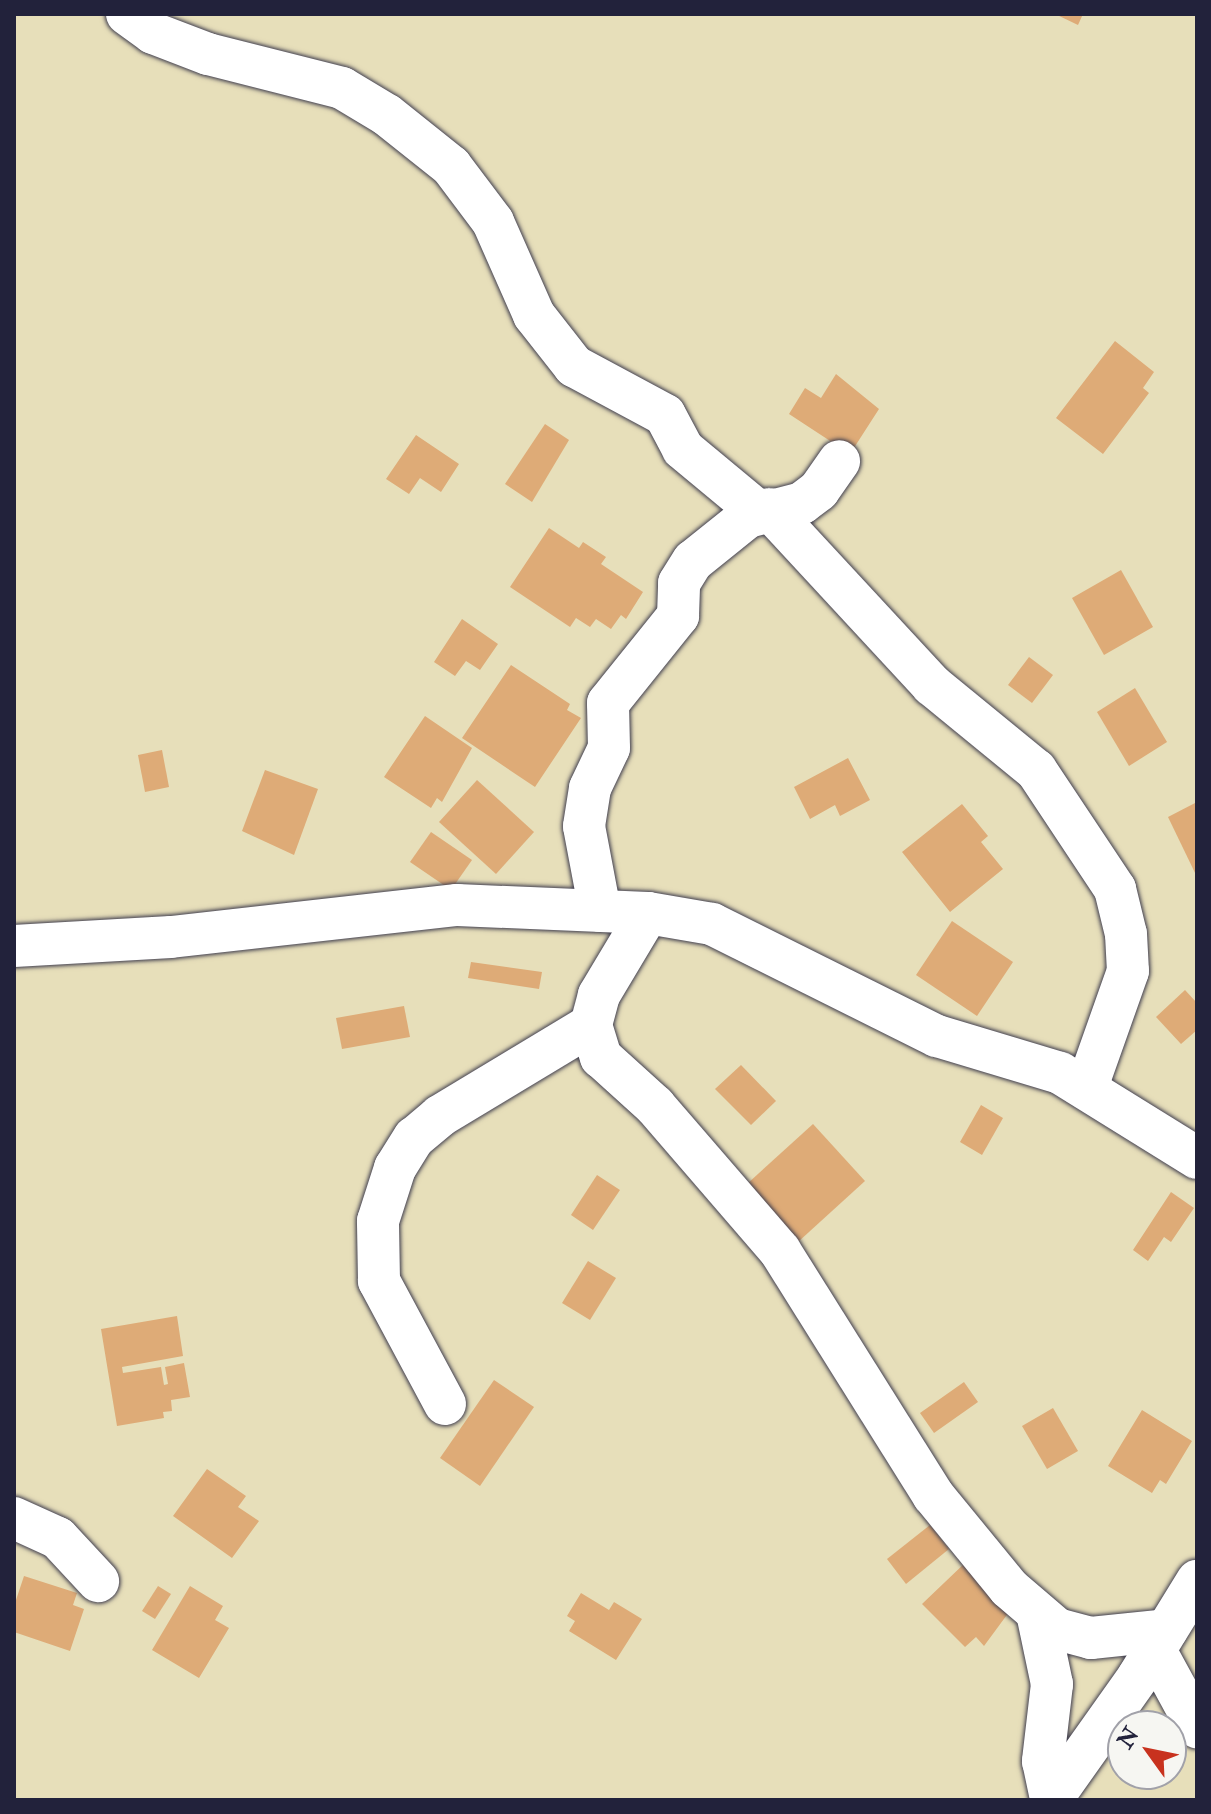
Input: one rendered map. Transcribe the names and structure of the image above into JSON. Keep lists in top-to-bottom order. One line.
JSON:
{"north":"top left"}
